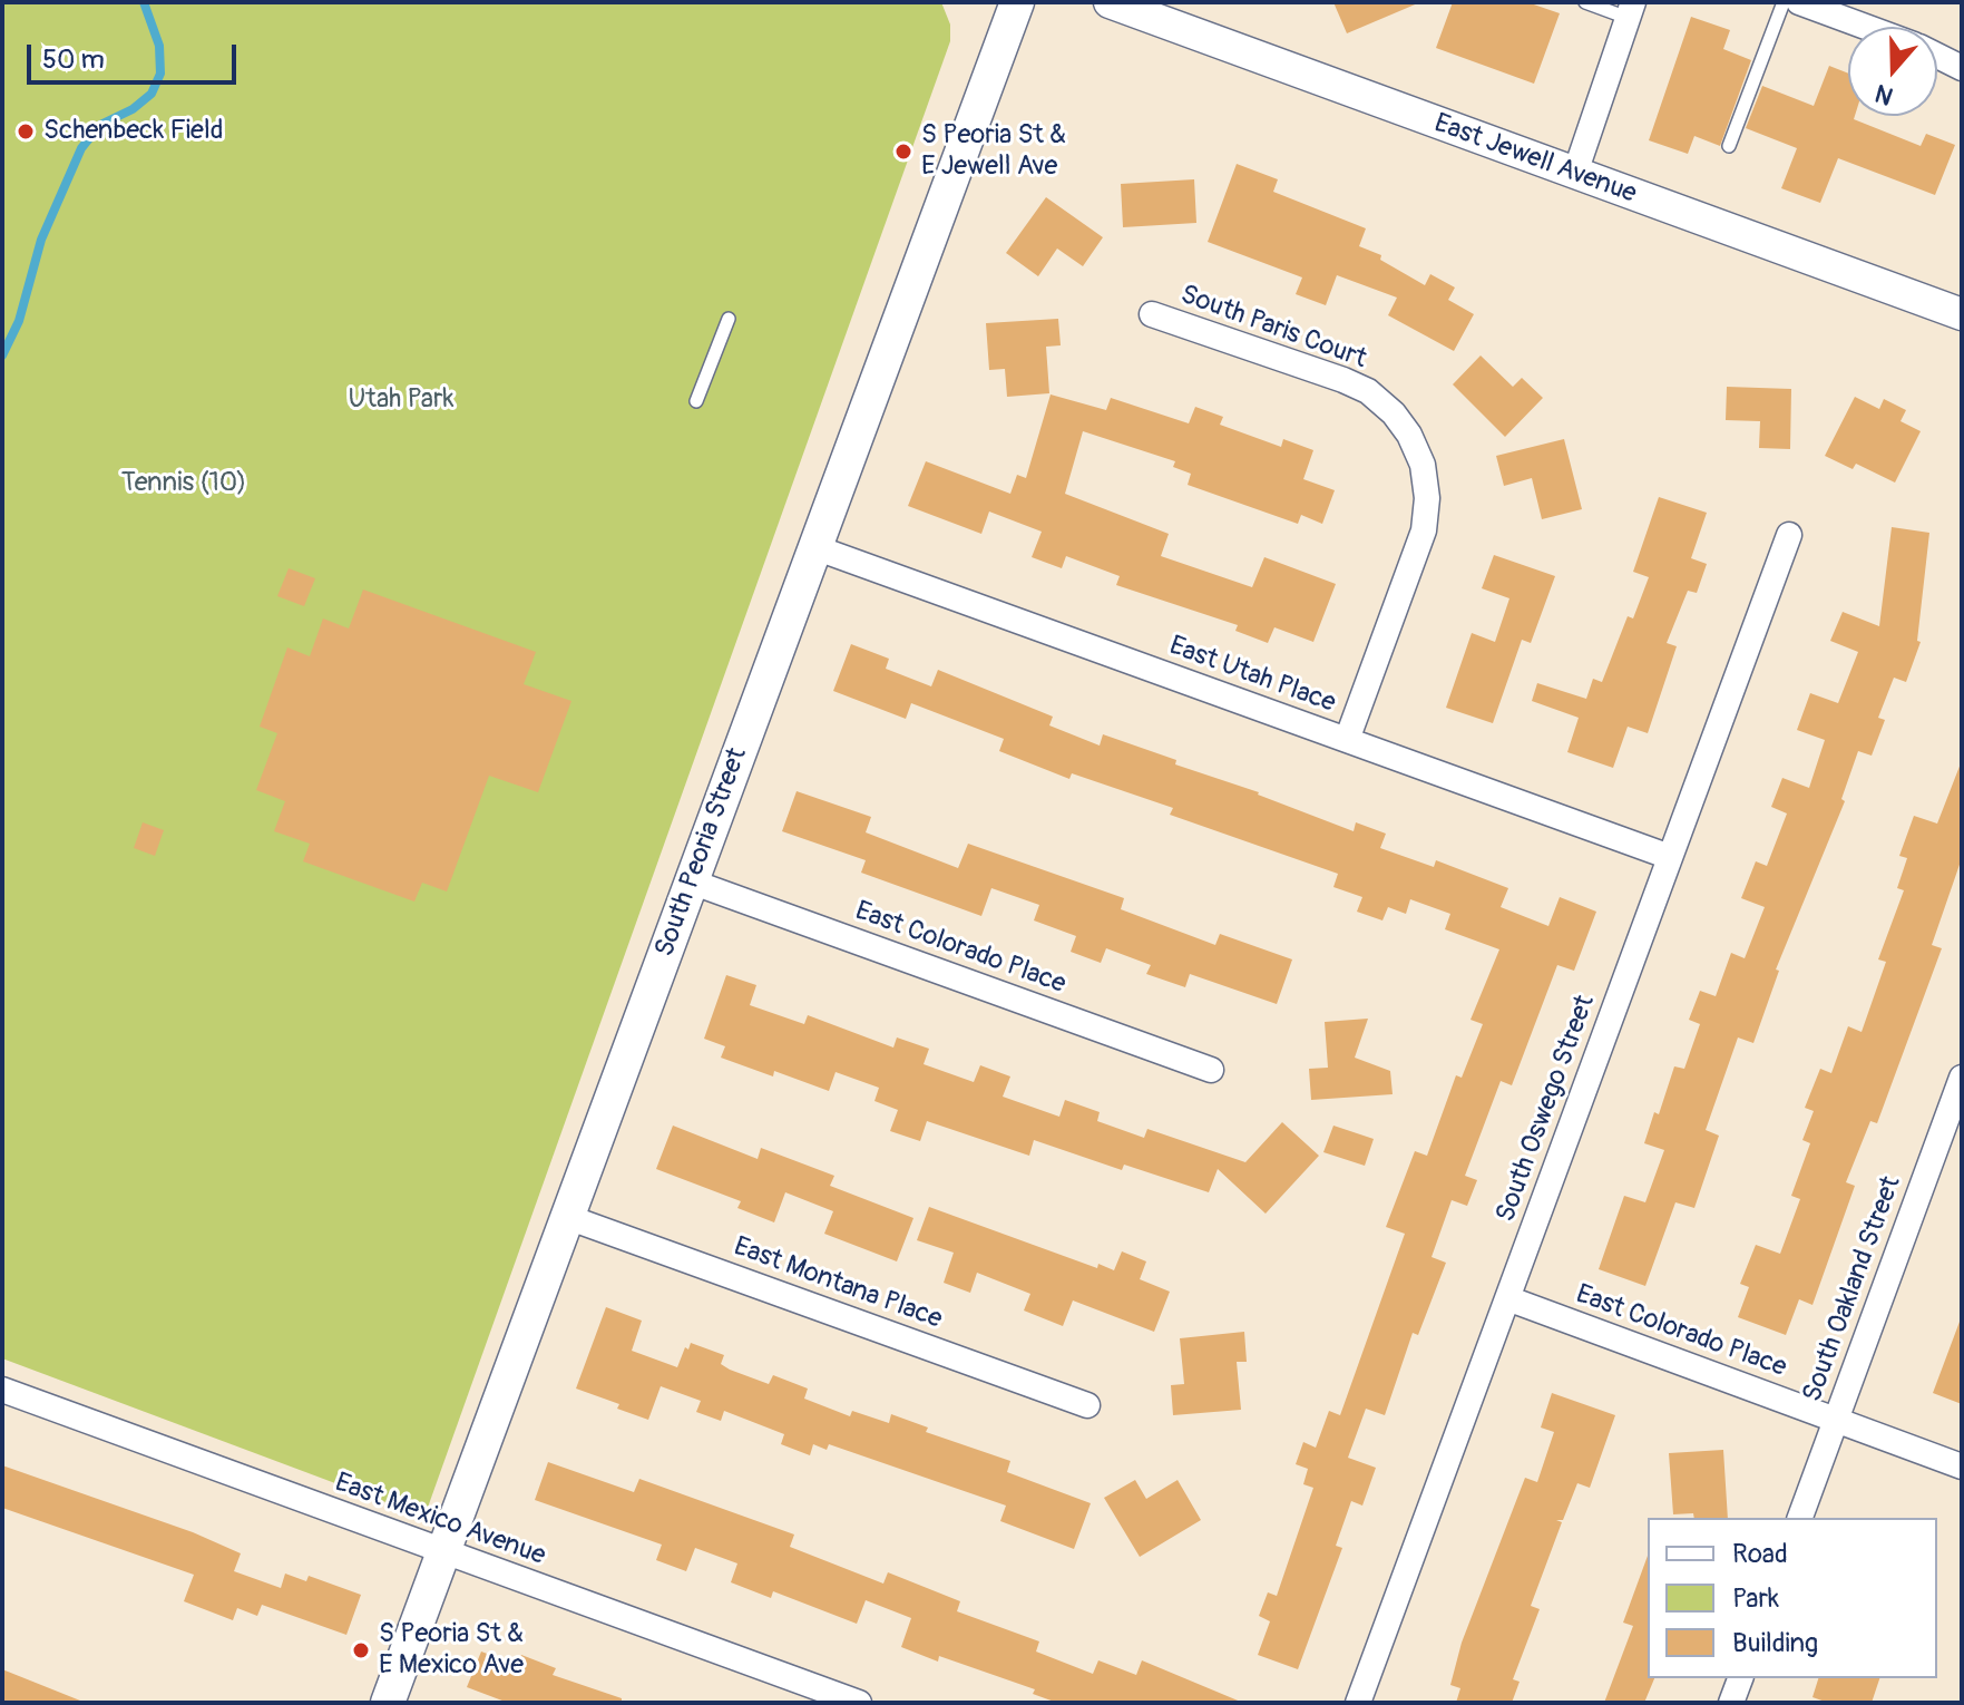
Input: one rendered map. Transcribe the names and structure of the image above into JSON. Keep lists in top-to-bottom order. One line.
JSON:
{"streets":{"main road":["South Peoria Street"],"street":["East Jewell Avenue","South Paris Court","East Utah Place","East Colorado Place","South Oswego Street","East Montana Place","South Oakland Street","East Mexico Avenue"]},"crossings":[["South Paris Court","East Utah Place"],["East Utah Place","South Peoria Street"],["East Utah Place","South Oswego Street"],["South Peoria Street","East Colorado Place"],["South Peoria Street","East Montana Place"],["South Peoria Street","East Mexico Avenue"],["East Colorado Place","South Oswego Street"],["East Colorado Place","South Oakland Street"]],"parks":["Utah Park","Tennis (10)"],"places":["Schenbeck Field","S Peoria St & E Jewell Ave","S Peoria St & E Mexico Ave"],"legend":["Road","Park","Building"],"scale_bar":"50 m","north":"bottom"}
